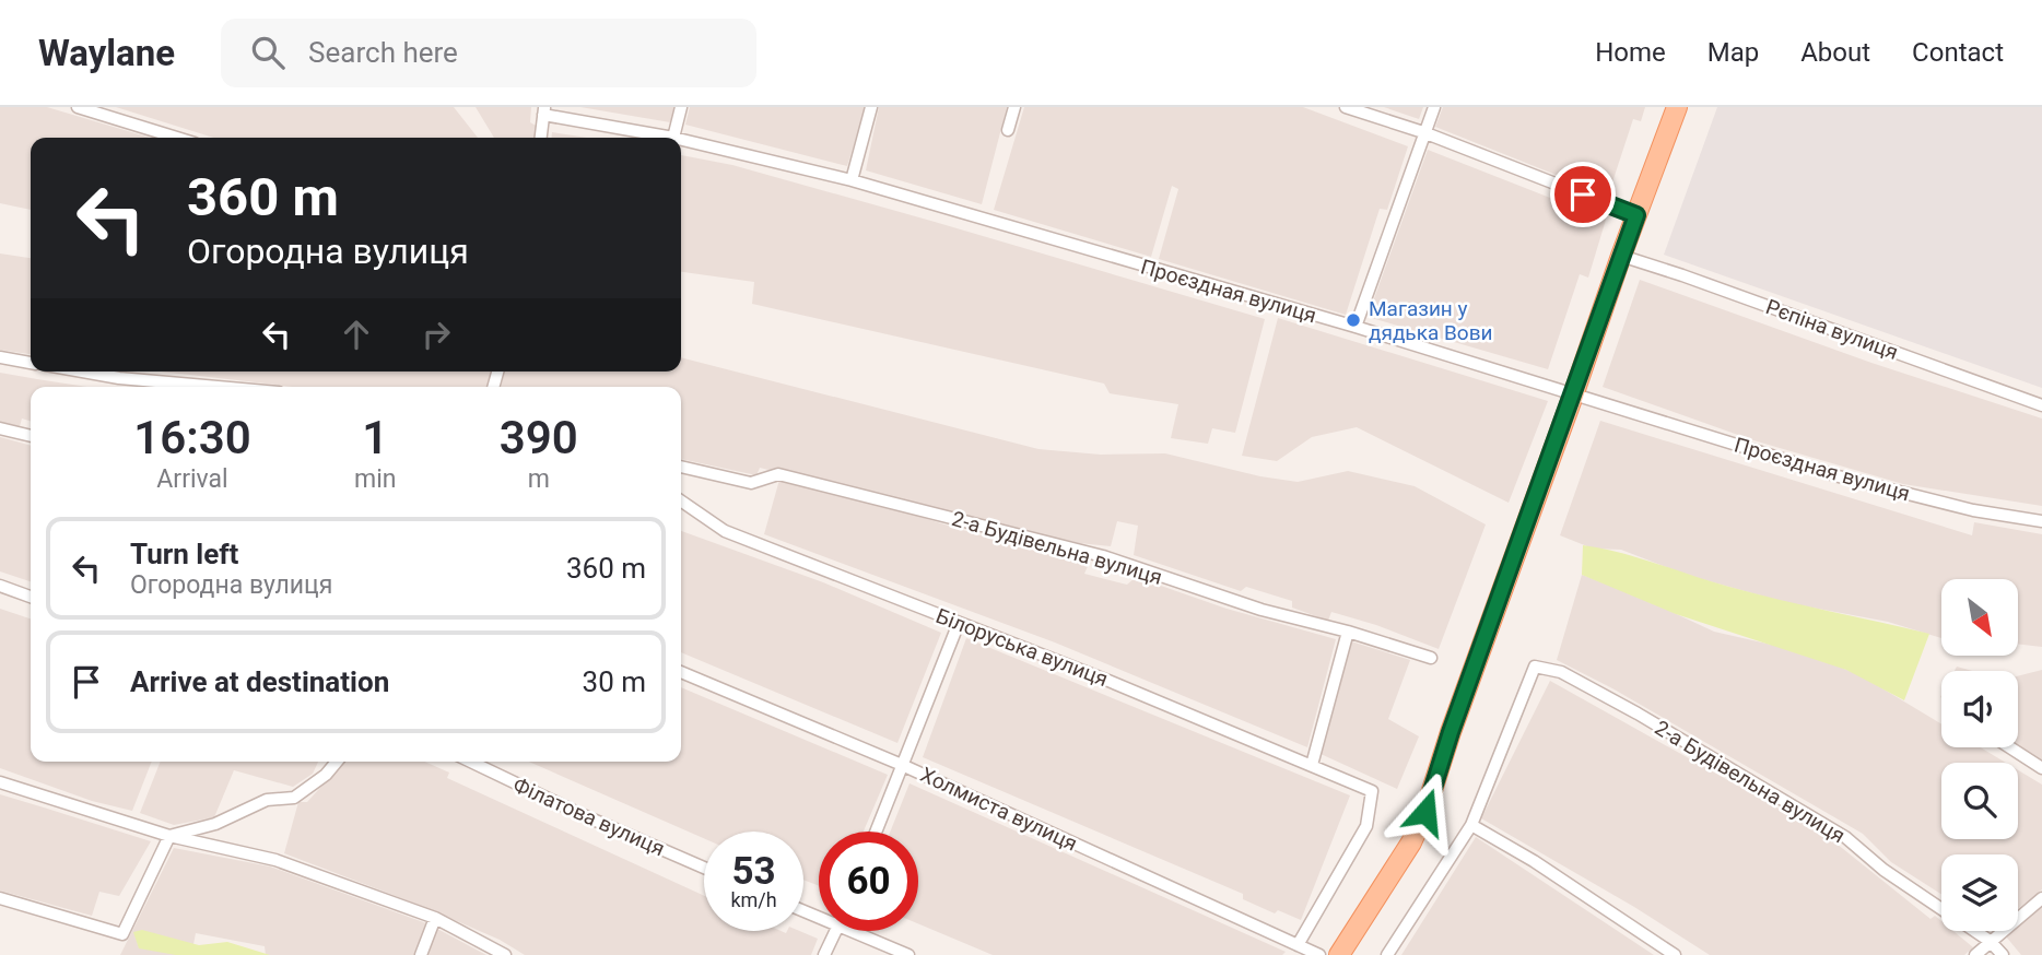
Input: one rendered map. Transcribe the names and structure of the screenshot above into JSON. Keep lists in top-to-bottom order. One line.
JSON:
{"streets":{"street":["Проєздная вулиця","Рєпіна вулиця","2-а Будівельна вулиця","Білоруська вулиця","Холмиста вулиця","Філатова вулиця"]},"crossings":[["Білоруська вулиця","Холмиста вулиця"]],"places":["Магазин у дядька Вови"],"north":"bottom right","page":{"header":"Waylane","search":"Search here","nav":["Home","Map","About","Contact"],"turn":["360 m","Огородна вулиця"],"eta":["16:30","Arrival","1","min","390","m"],"list":[{"name":"Turn left","note":"Огородна вулиця","value":"360 m"},{"name":"Arrive at destination","value":"30 m"}],"speed":"53 km/h","limit":"60"}}
